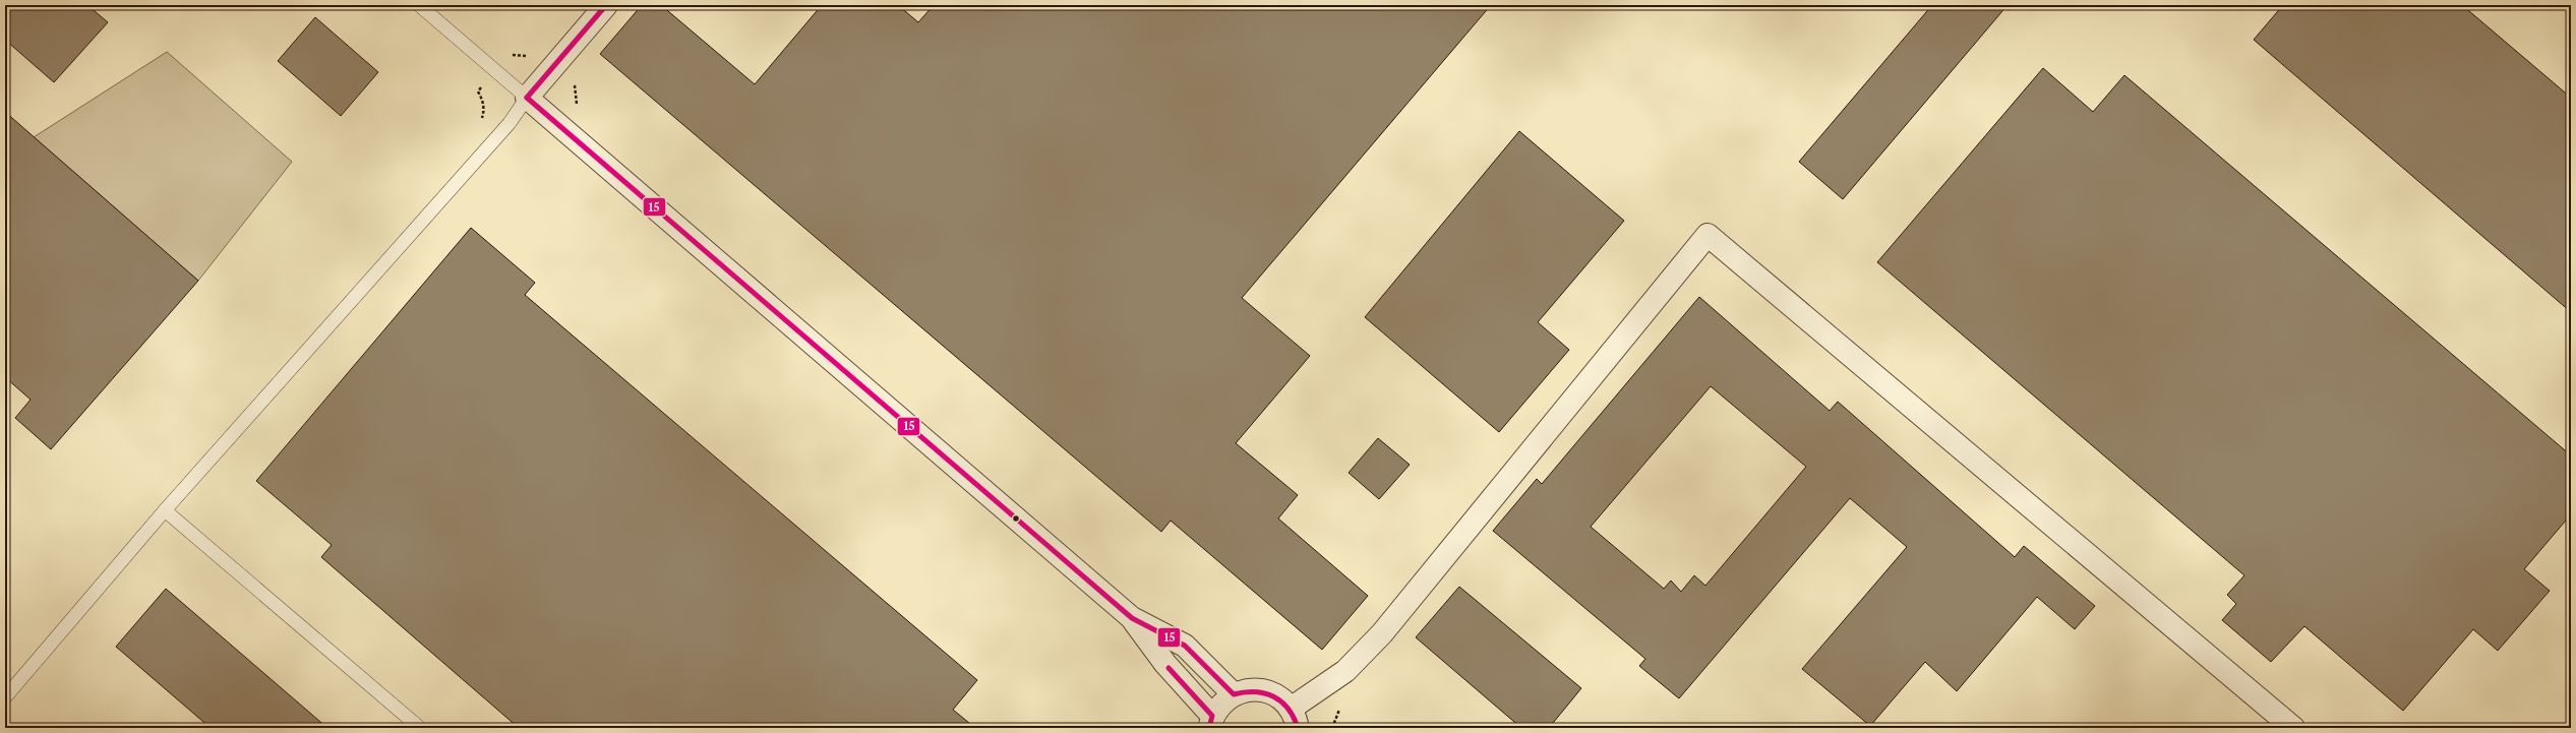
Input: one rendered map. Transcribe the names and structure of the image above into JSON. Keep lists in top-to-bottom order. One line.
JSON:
{"lines":["transit line 15"]}
